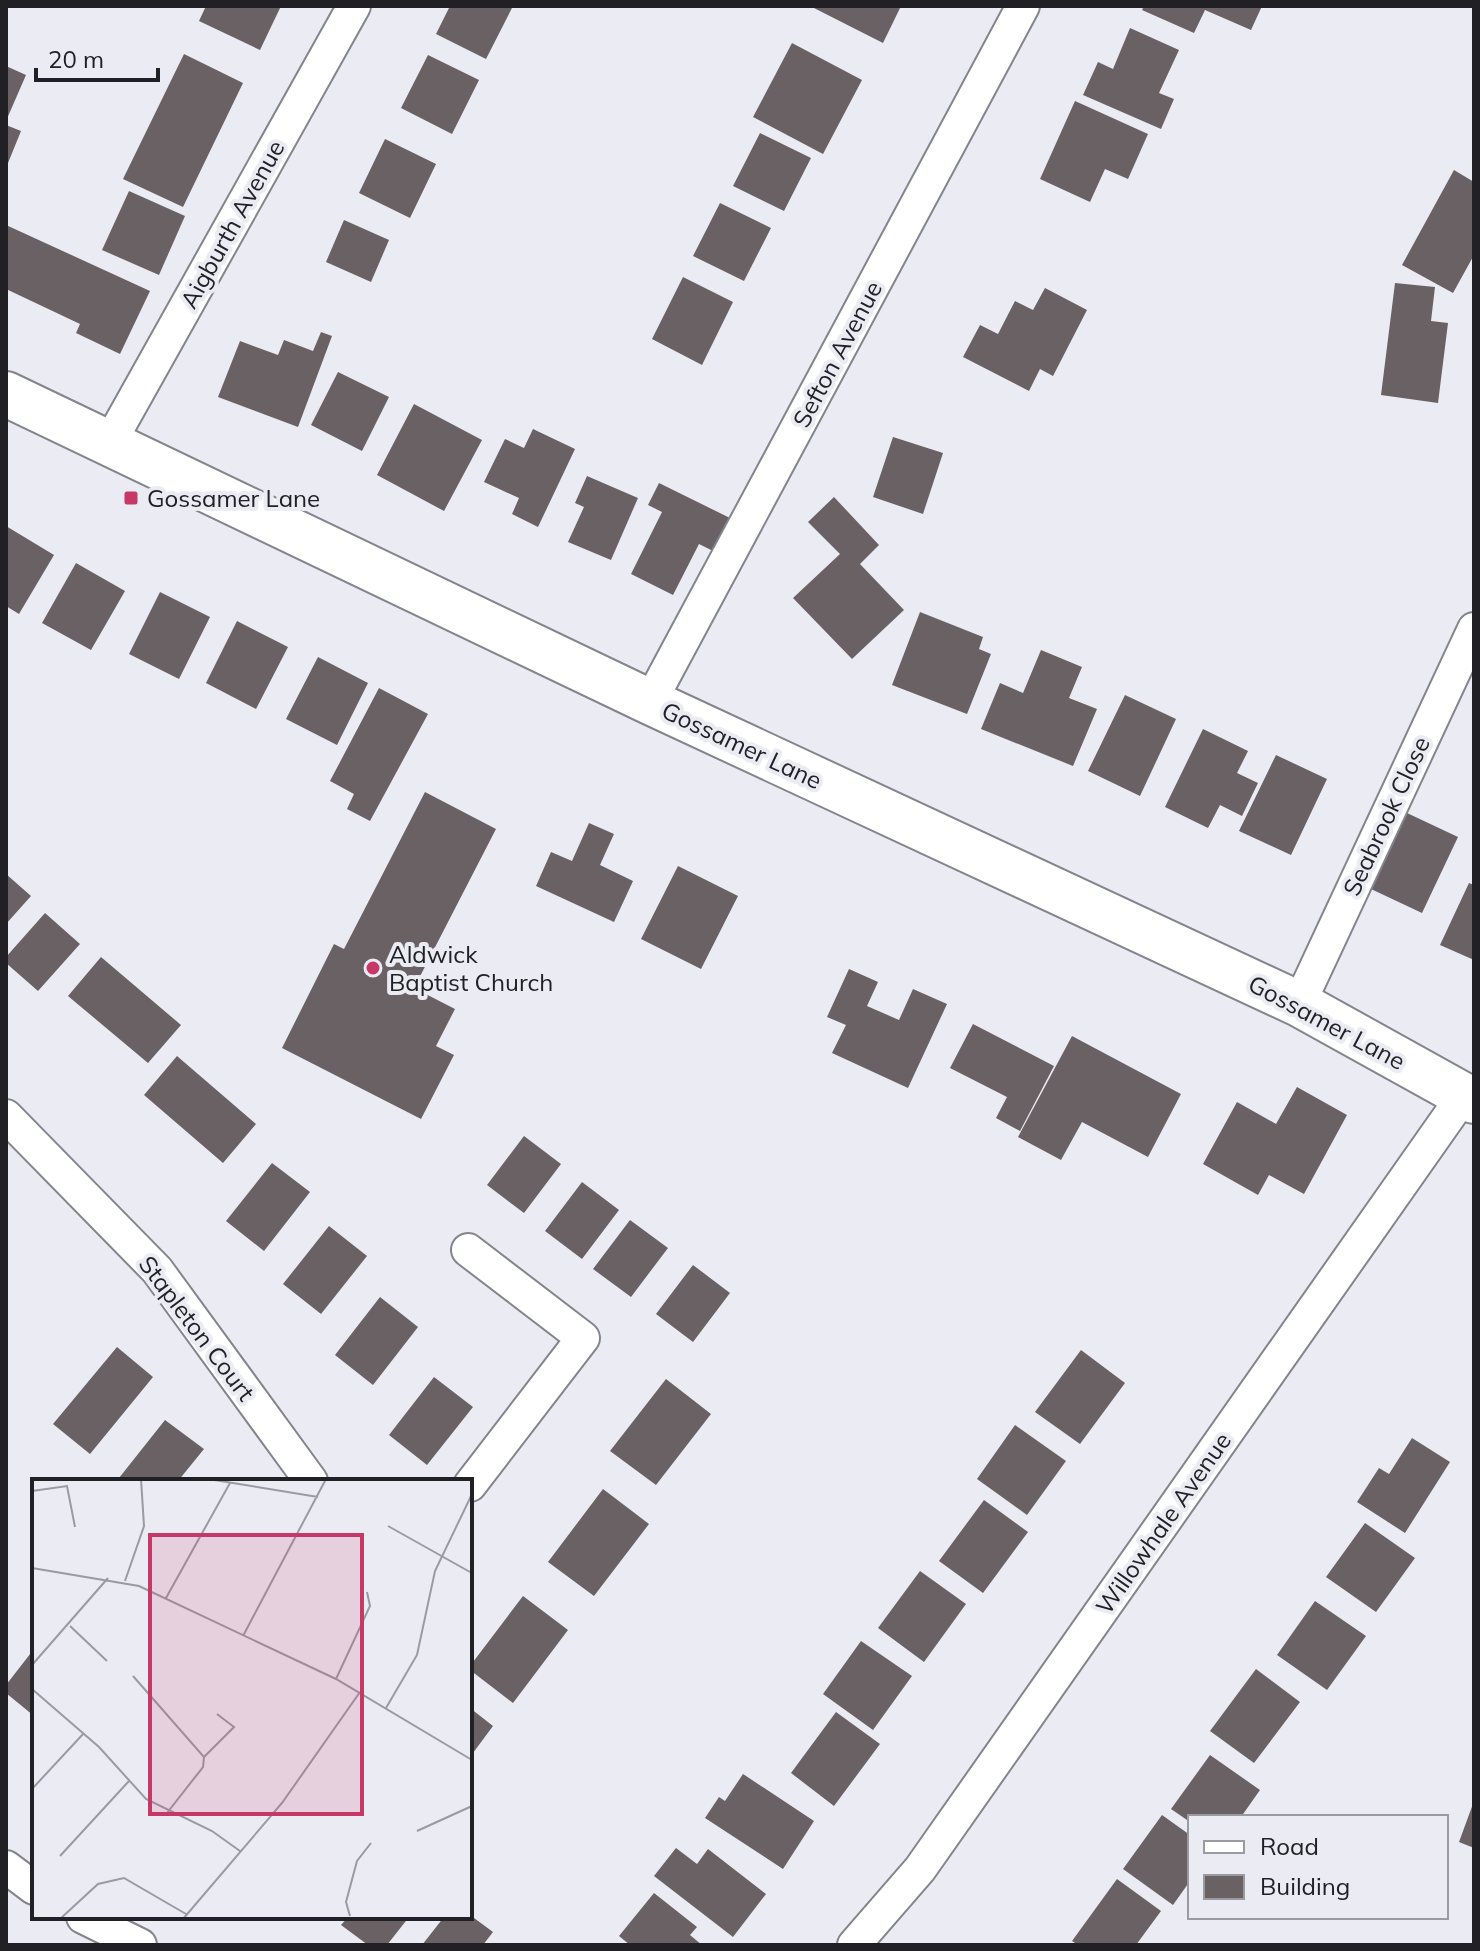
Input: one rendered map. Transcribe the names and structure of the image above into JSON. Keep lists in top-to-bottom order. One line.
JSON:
{"streets":{"street":["Aigburth Avenue","Sefton Avenue","Gossamer Lane","Seabrook Close","Stapleton Court","Willowhale Avenue"]},"crossings":[["Aigburth Avenue","Gossamer Lane"],["Sefton Avenue","Gossamer Lane"],["Gossamer Lane","Seabrook Close"],["Gossamer Lane","Willowhale Avenue"]],"places":{"transit":["Gossamer Lane"],"other":["Aldwick Baptist Church"]},"legend":["Road","Building"],"scale_bar":"20 m"}
